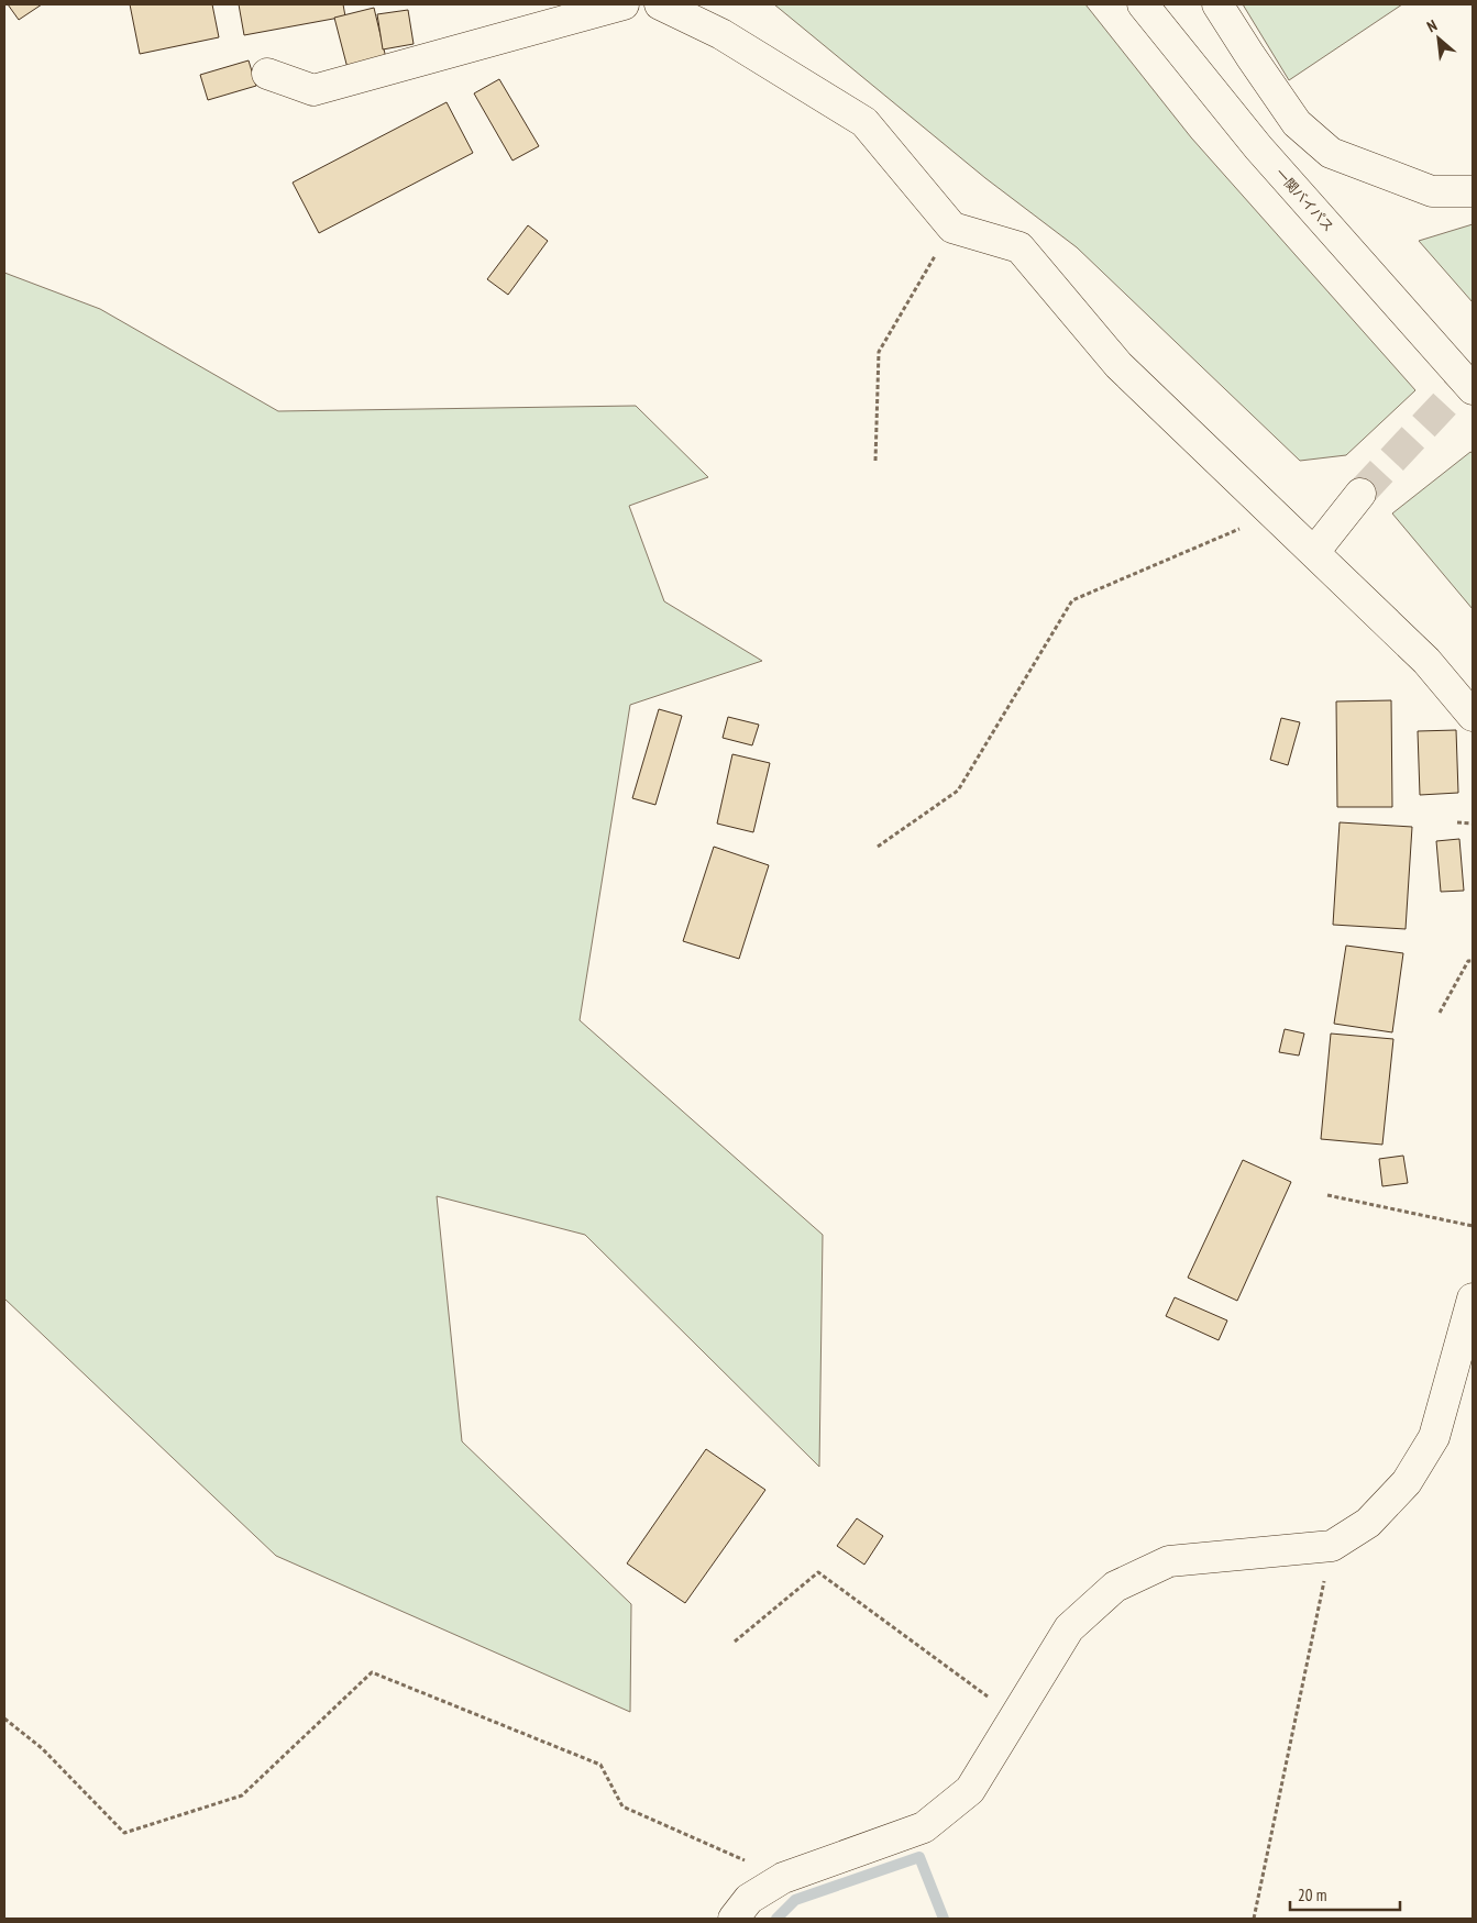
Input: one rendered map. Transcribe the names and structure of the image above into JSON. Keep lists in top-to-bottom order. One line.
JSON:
{"streets":{"main road":["一関バイパス"]},"scale_bar":"20 m","north":"top left"}
